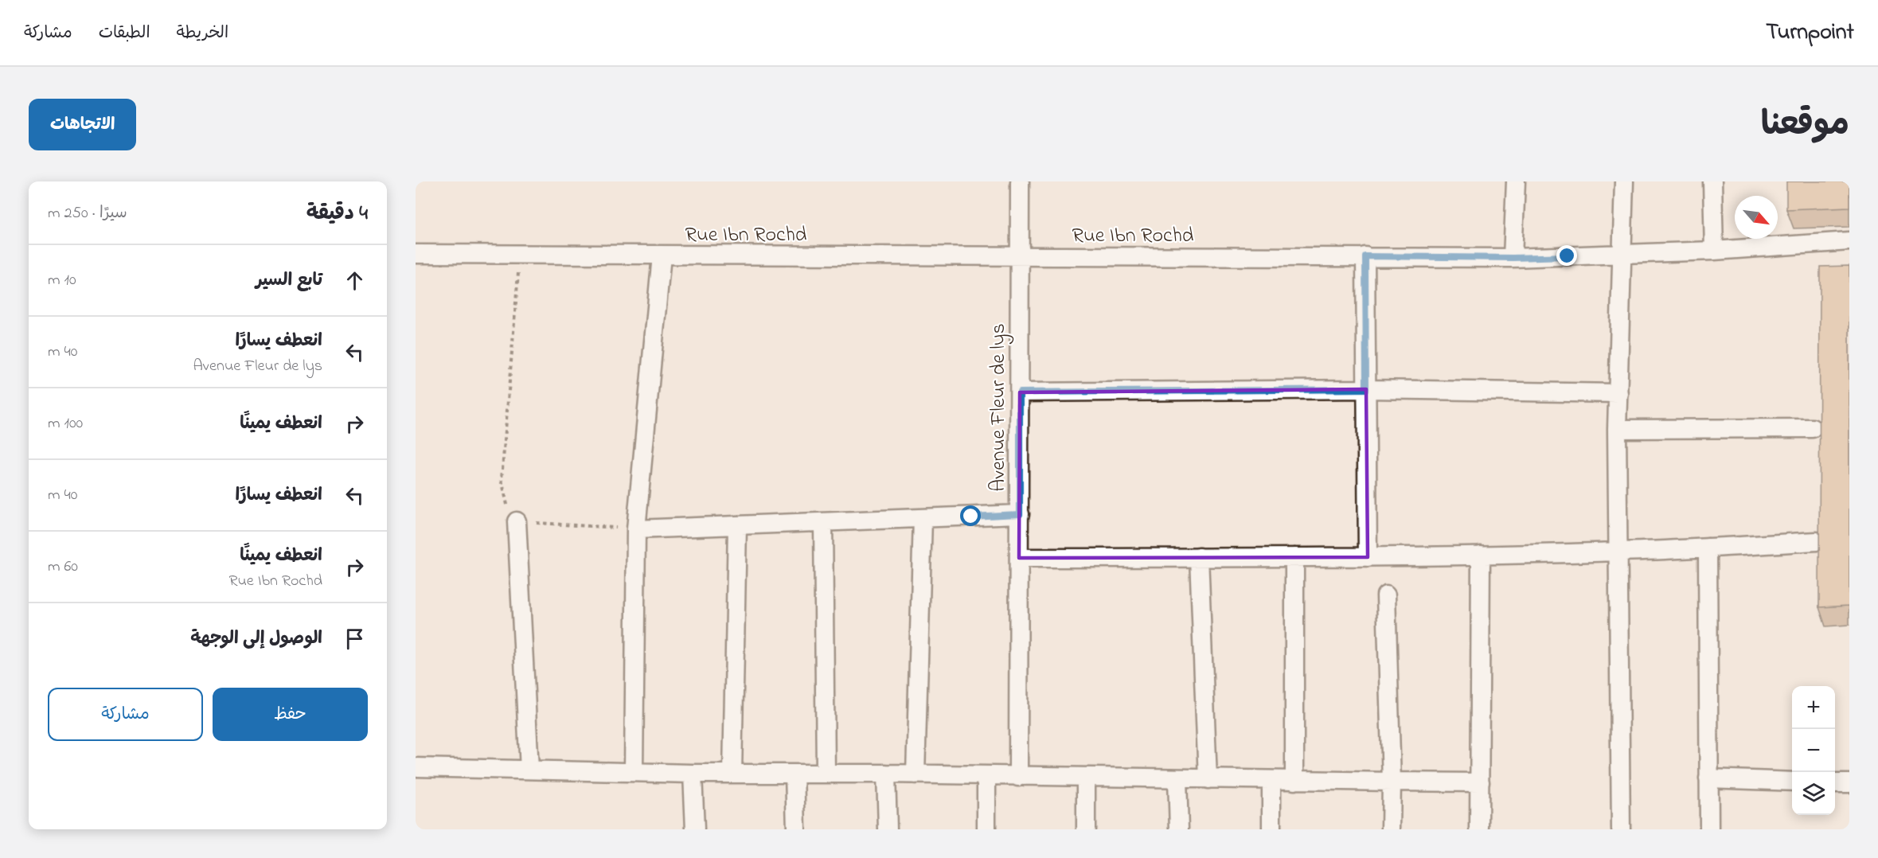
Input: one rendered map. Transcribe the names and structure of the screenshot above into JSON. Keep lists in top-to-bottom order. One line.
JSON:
{"streets":{"street":["Rue Ibn Rochd","Avenue Fleur de lys"]},"crossings":[["Rue Ibn Rochd","Avenue Fleur de lys"]],"north":"bottom right","page":{"header":"Turnpoint","nav":["الخريطة","الطبقات","مشاركة"],"title":"موقعنا","buttons":["الاتجاهات",["حفظ","مشاركة"]],"heading":["4 دقيقة","سيرًا · 250 m"],"list":[["تابع السير","10 m"],["انعطف يسارًا","Avenue Fleur de lys","40 m"],["انعطف يمينًا","100 m"],["انعطف يسارًا","40 m"],["انعطف يمينًا","Rue Ibn Rochd","60 m"],"الوصول إلى الوجهة"],"map_buttons":["+","−"]}}
